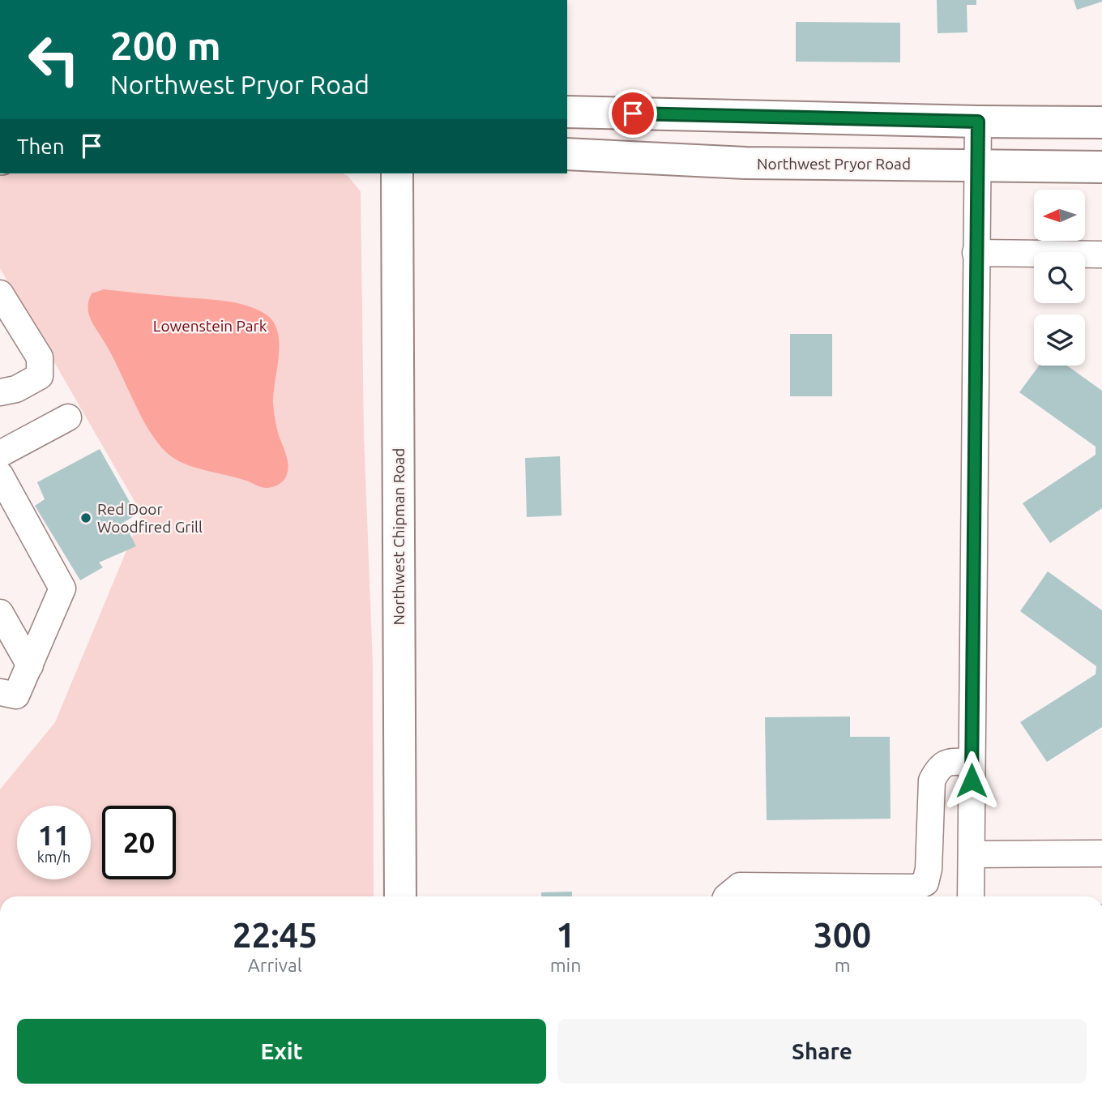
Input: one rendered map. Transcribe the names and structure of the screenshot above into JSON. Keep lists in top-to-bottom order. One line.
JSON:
{"streets":{"main road":["Northwest Pryor Road","Northwest Chipman Road"]},"parks":["Lowenstein Park"],"places":["Red Door Woodfired Grill"],"north":"left","page":{"turn":["200 m","Northwest Pryor Road"],"then":"Then","speed":"11 km/h","limit":"20","eta":["22:45","Arrival","1","min","300","m"],"buttons":["Exit","Share"]}}
